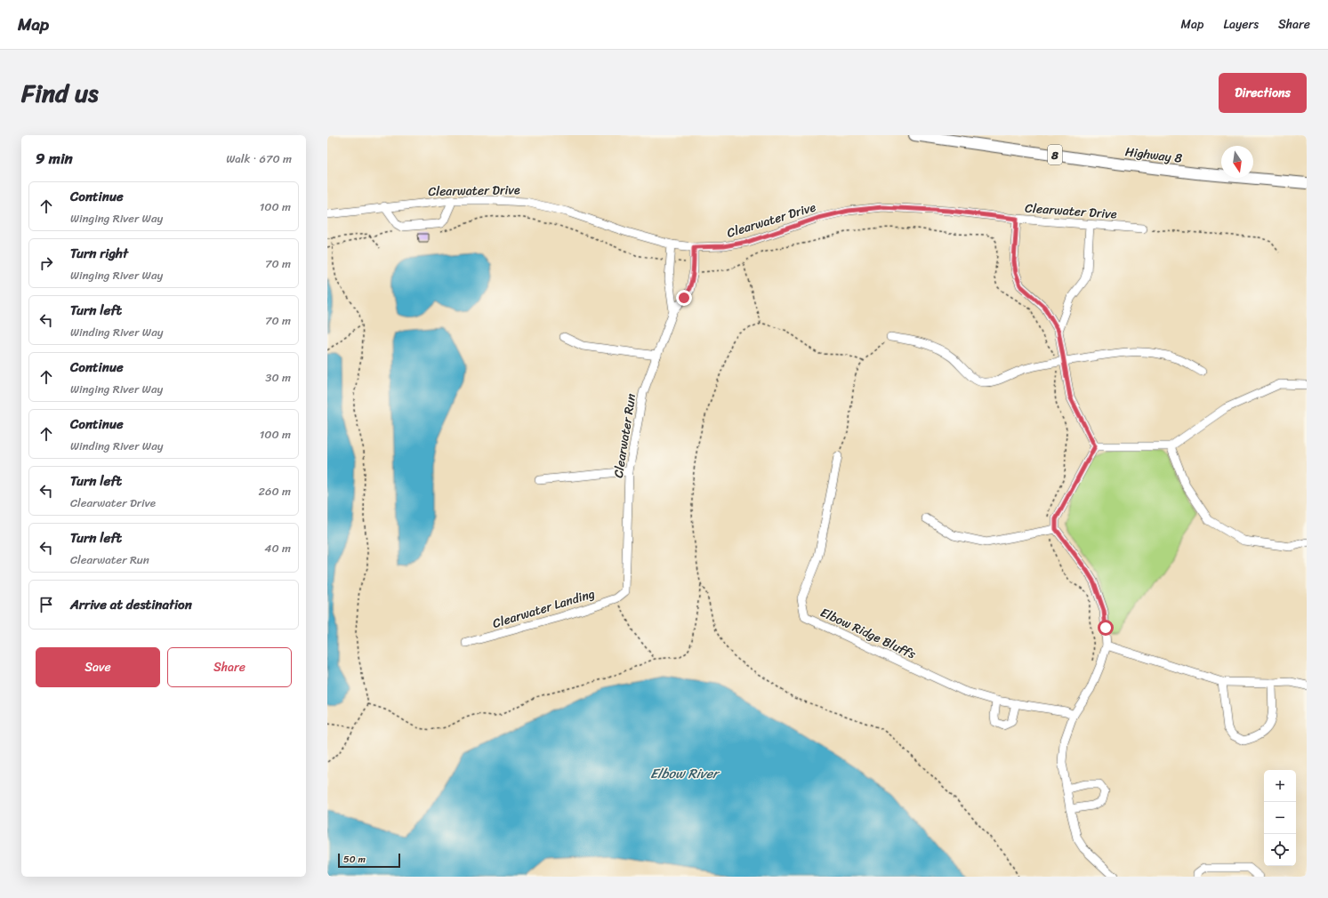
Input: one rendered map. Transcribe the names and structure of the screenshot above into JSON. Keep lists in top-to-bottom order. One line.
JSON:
{"streets":{"main road":["8","Highway 8"],"street":["Clearwater Drive","Clearwater Run","Clearwater Landing","Elbow Ridge Bluffs"]},"crossings":[["Clearwater Drive","Clearwater Run"],["Clearwater Run","Clearwater Landing"]],"water":["Elbow River"],"scale_bar":"50 m","north":"bottom","page":{"header":"Map","nav":["Map","Layers","Share"],"title":"Find us","buttons":["Directions",["Save","Share"]],"heading":["9 min","Walk · 670 m"],"list":[["Continue","Winging River Way","100 m"],["Turn right","Winging River Way","70 m"],["Turn left","Winding River Way","70 m"],["Continue","Winging River Way","30 m"],["Continue","Winding River Way","100 m"],["Turn left","Clearwater Drive","260 m"],["Turn left","Clearwater Run","40 m"],"Arrive at destination"],"map_buttons":["+","−"],"scale":"50 m"}}
